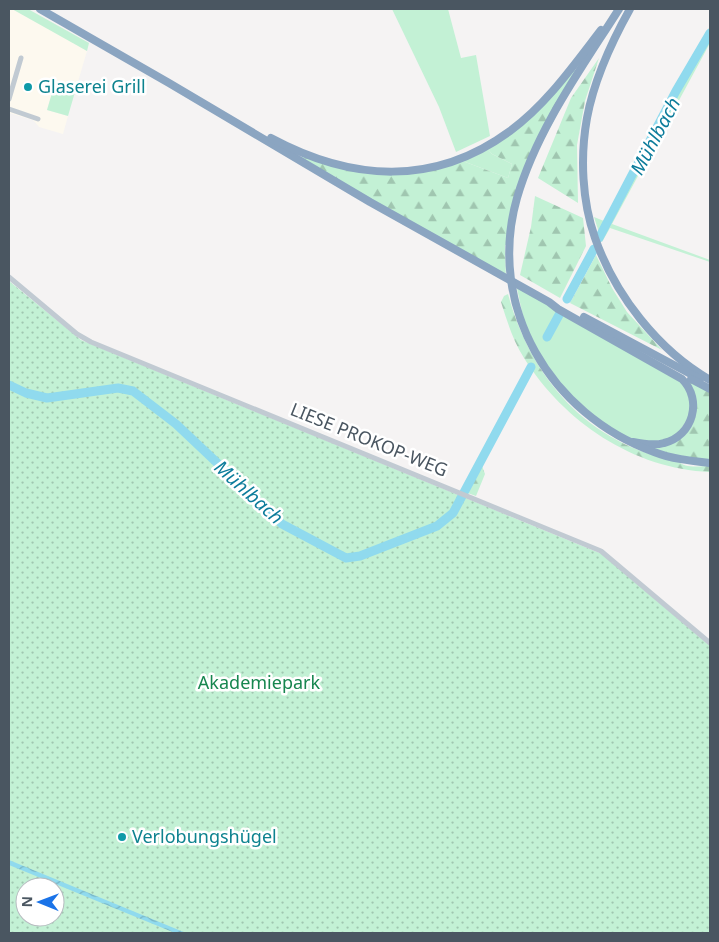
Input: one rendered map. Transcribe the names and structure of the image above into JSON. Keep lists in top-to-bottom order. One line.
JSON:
{"streets":{"street":["LIESE PROKOP-WEG"]},"water":["Mühlbach"],"parks":["Akademiepark"],"places":["Glaserei Grill","Verlobungshügel"],"north":"left"}
